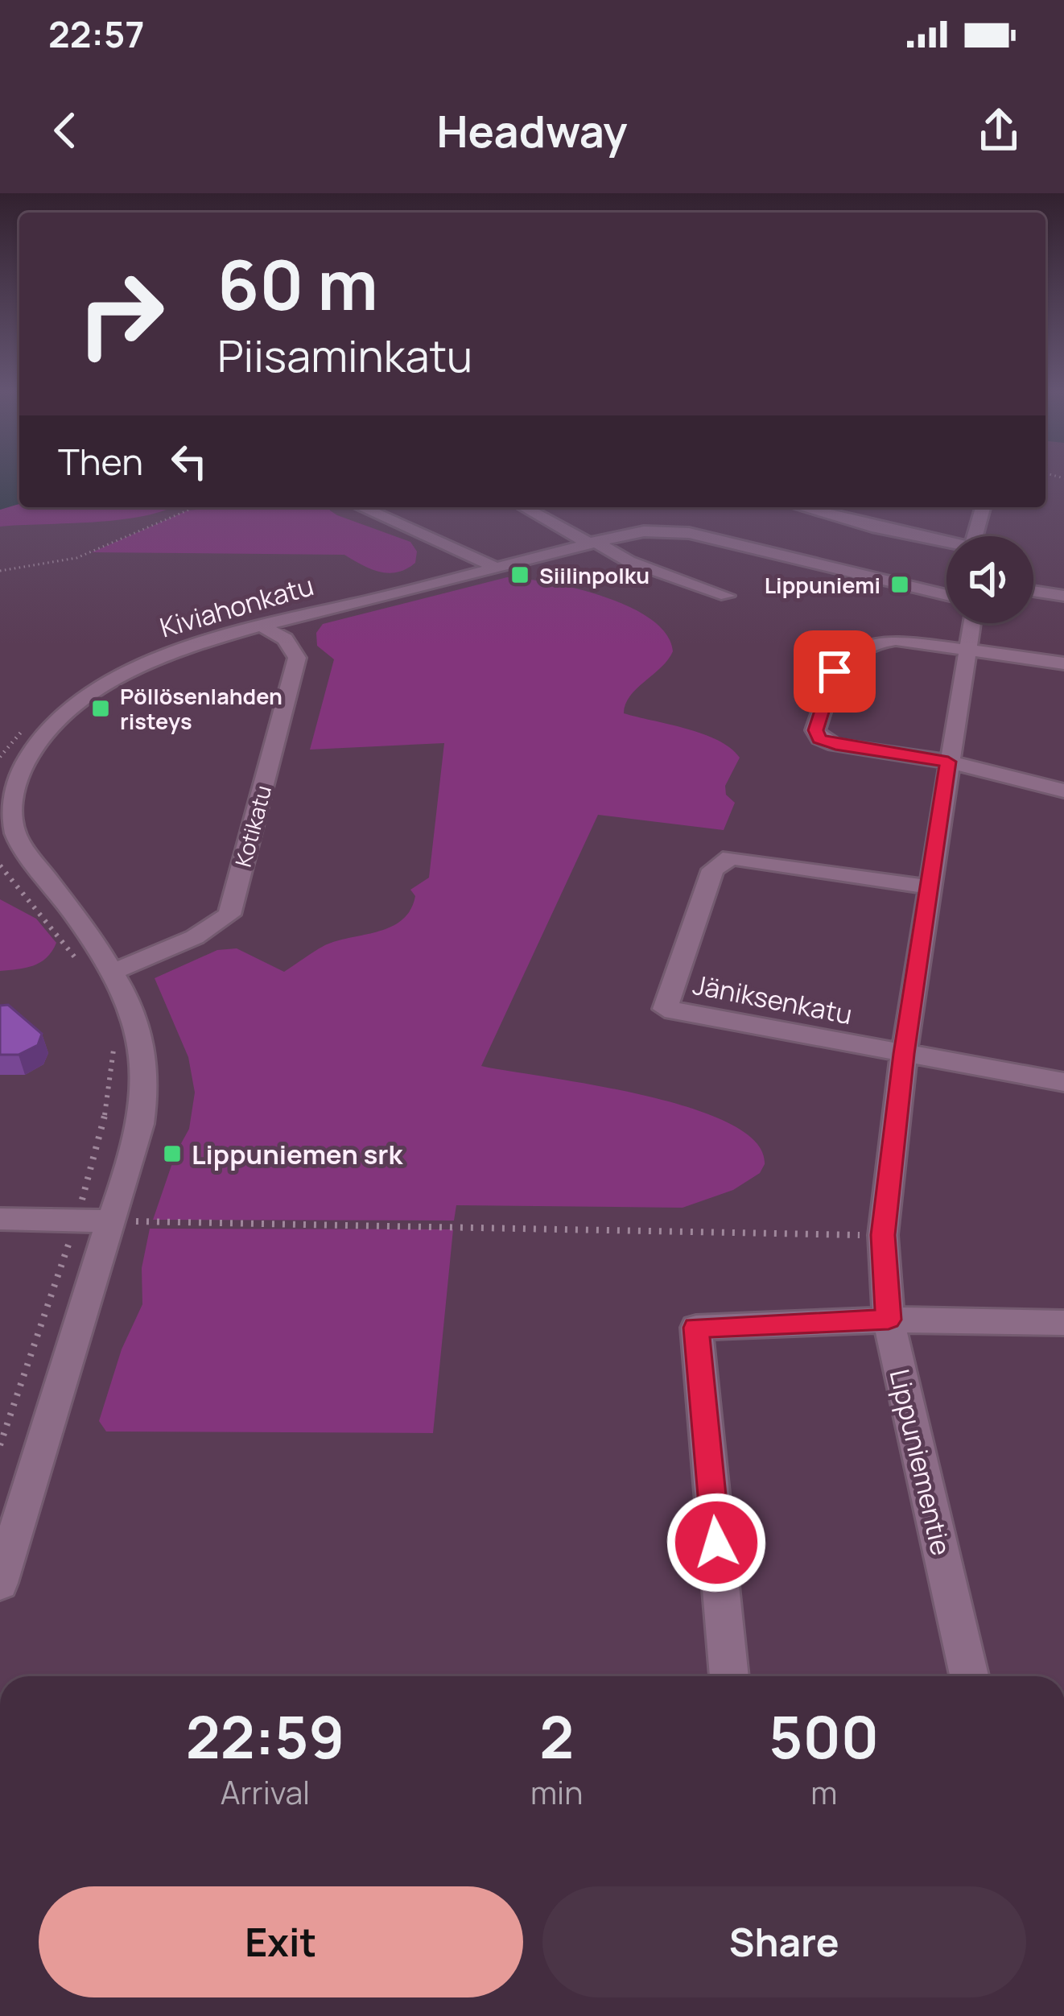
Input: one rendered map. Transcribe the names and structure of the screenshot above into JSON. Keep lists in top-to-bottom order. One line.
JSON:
{"streets":{"street":["Kiviahonkatu","Kotikatu","Jäniksenkatu","Lippuniementie"]},"crossings":[["Kiviahonkatu","Kotikatu"],["Jäniksenkatu","Lippuniementie"]],"places":{"transit":["Siilinpolku","Lippuniemi","Pöllösenlahden risteys","Lippuniemen srk"]},"page":{"status":"22:57","header":"Headway","turn":["60 m","Piisaminkatu"],"then":"Then","eta":["22:59","Arrival","2","min","500","m"],"buttons":["Exit","Share"]}}
